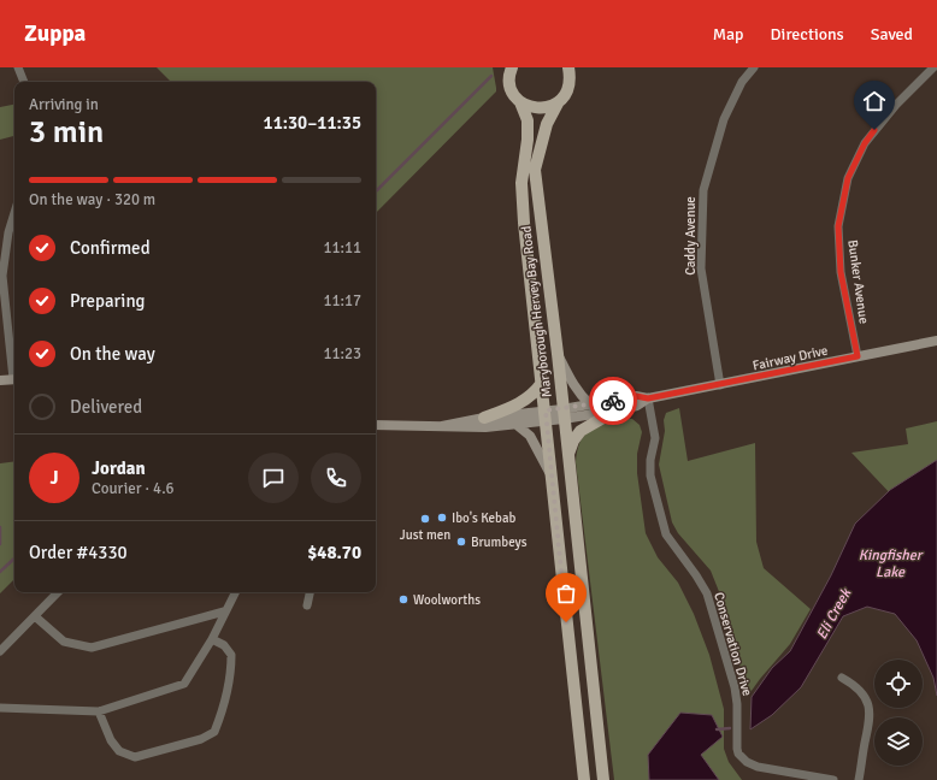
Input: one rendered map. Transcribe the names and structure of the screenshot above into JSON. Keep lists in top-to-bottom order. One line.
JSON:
{"streets":{"main road":["Maryborough Hervey Bay Road"],"street":["Caddy Avenue","Bunker Avenue","Fairway Drive","Conservation Drive"]},"crossings":[["Caddy Avenue","Fairway Drive"],["Bunker Avenue","Fairway Drive"],["Maryborough Hervey Bay Road","Fairway Drive"],["Fairway Drive","Conservation Drive"]],"water":["Kingfisher Lake","Eli Creek"],"places":["Ibo's Kebab","Just men","Brumbeys","Woolworths"],"page":{"header":"Zuppa","nav":["Map","Directions","Saved"],"heading":["3 min","Arriving in","11:30–11:35"],"panel":["Jordan","Courier · 4.6","Order #4330","$48.70"],"bar":"On the way · 320 m","list":[["Confirmed","11:11"],["Preparing","11:17"],["On the way","11:23"],"Delivered"],"round":"J"}}
